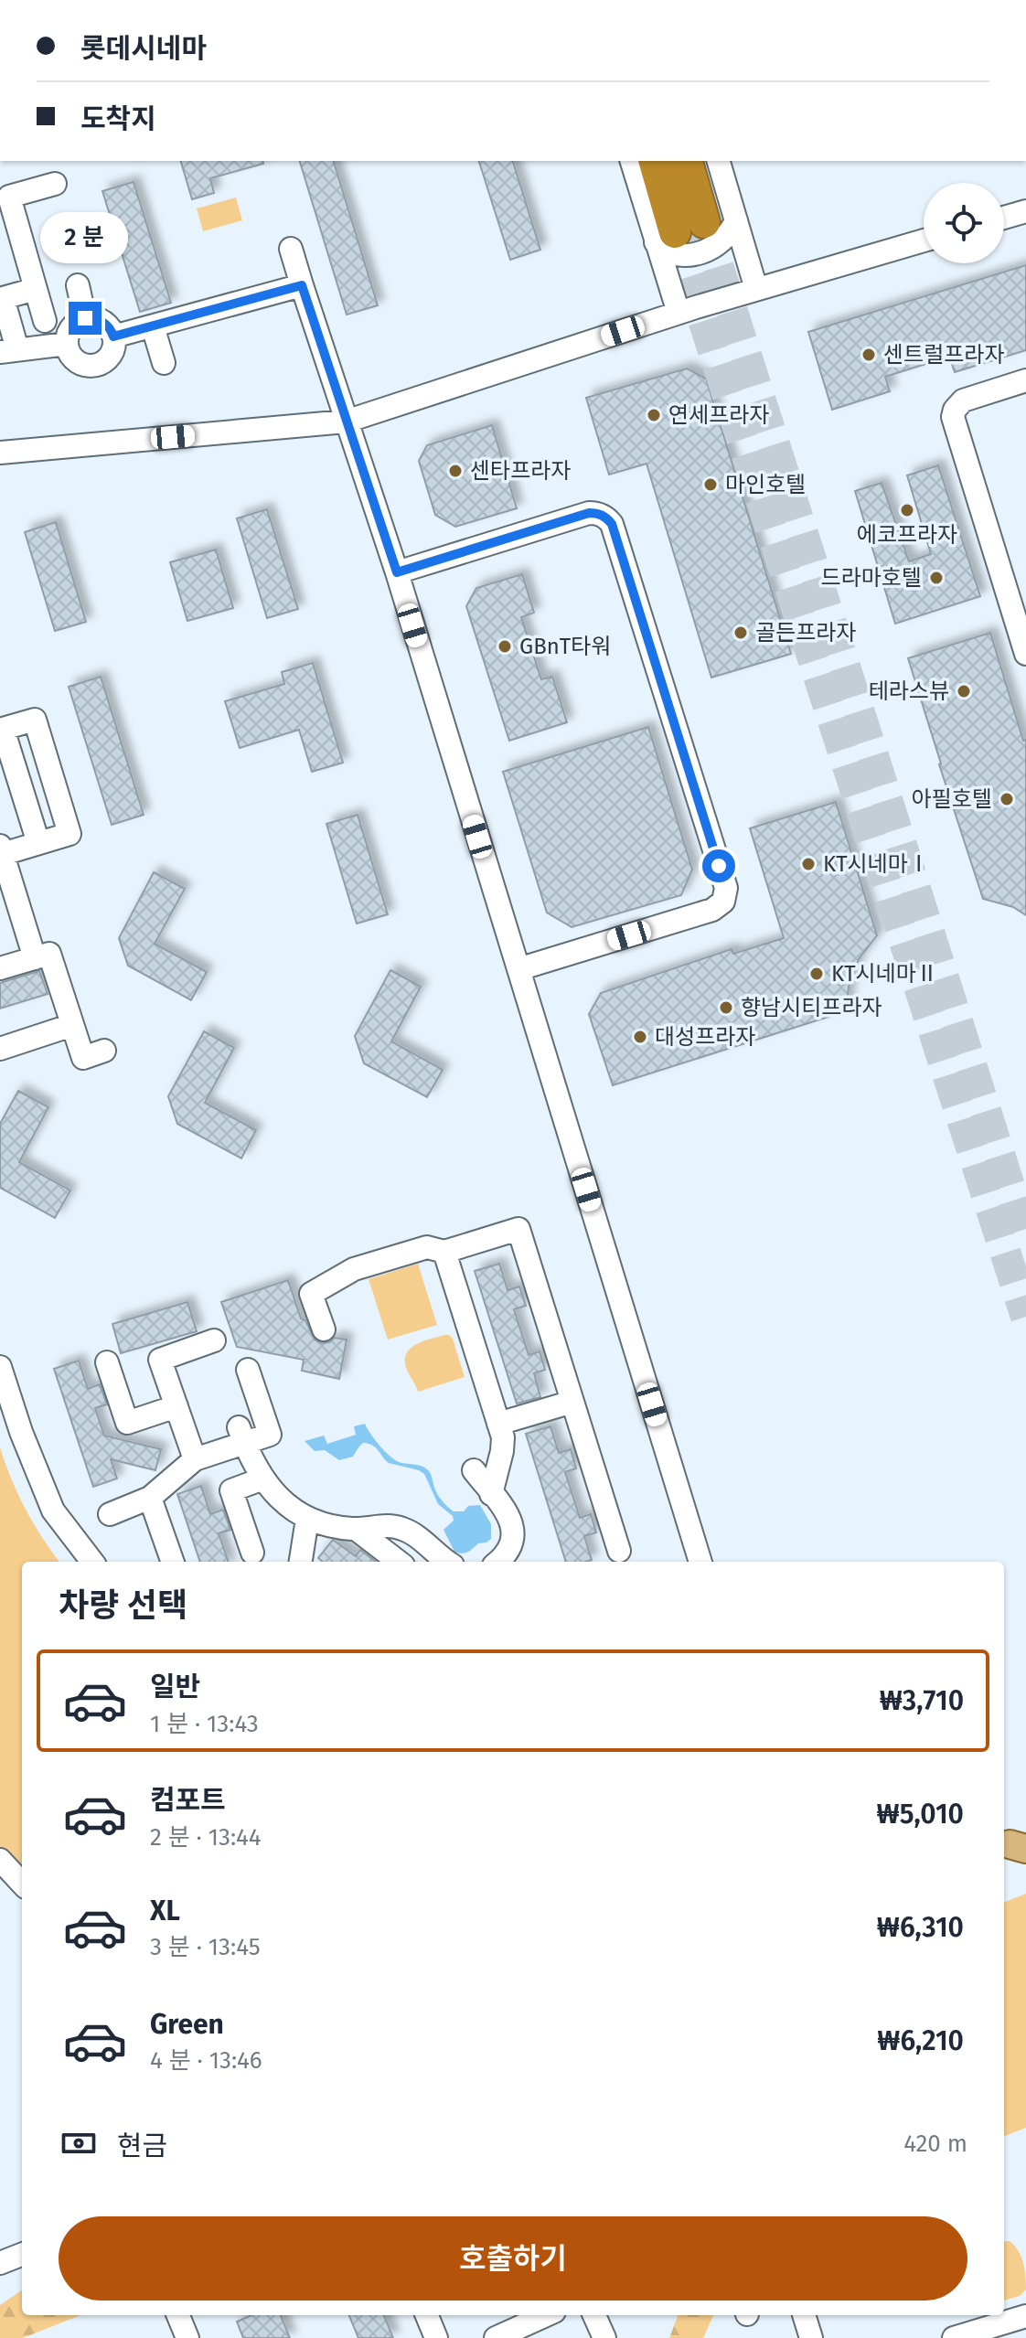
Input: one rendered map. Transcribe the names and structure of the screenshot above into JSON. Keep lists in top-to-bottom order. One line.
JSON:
{"places":["센트럴프라자","연세프라자","센타프라자","마인호텔","에코프라자","드라마호텔","골든프라자","GBnT타워","테라스뷰","아필호텔","KT시네마Ⅰ","KT시네마Ⅱ","향남시티프라자","대성프라자"],"page":{"banner":["롯데시네마","도착지"],"bubble":"2 분","heading":"차량 선택","list":[{"name":"일반","note":"1 분 · 13:43","value":"₩3,710"},{"name":"컴포트","note":"2 분 · 13:44","value":"₩5,010"},{"name":"XL","note":"3 분 · 13:45","value":"₩6,310"},{"name":"Green","note":"4 분 · 13:46","value":"₩6,210"}],"pay":["현금","420 m"],"buttons":"호출하기"}}
